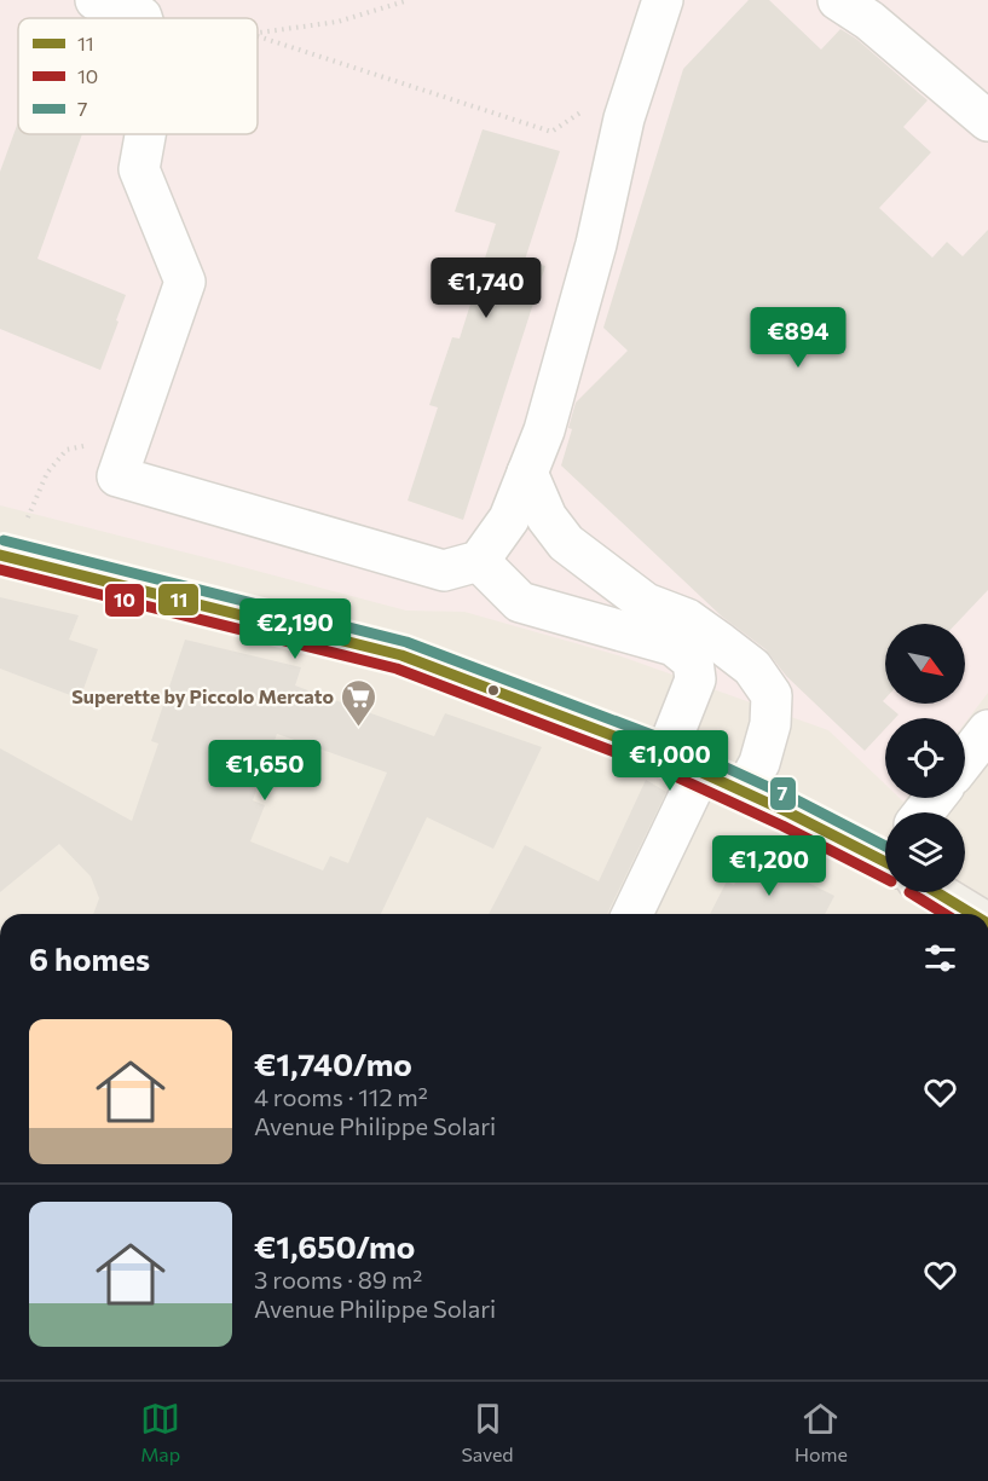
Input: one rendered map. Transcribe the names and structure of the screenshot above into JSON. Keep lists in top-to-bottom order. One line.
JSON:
{"places":{"supermarket":["Superette by Piccolo Mercato"]},"lines":["transit line 7","transit line 11","transit line 10"],"legend":["11","10","7"],"north":"bottom right","page":{"price":["€1,740","€894","€2,190","€1,000","€1,650","€1,200"],"heading":"6 homes","list":[{"name":"€1,740/mo","note":"4 rooms · 112 m² · Avenue Philippe Solari"},{"name":"€1,650/mo","note":"3 rooms · 89 m² · Avenue Philippe Solari"}],"tabs":["Map","Saved","Home"]}}
